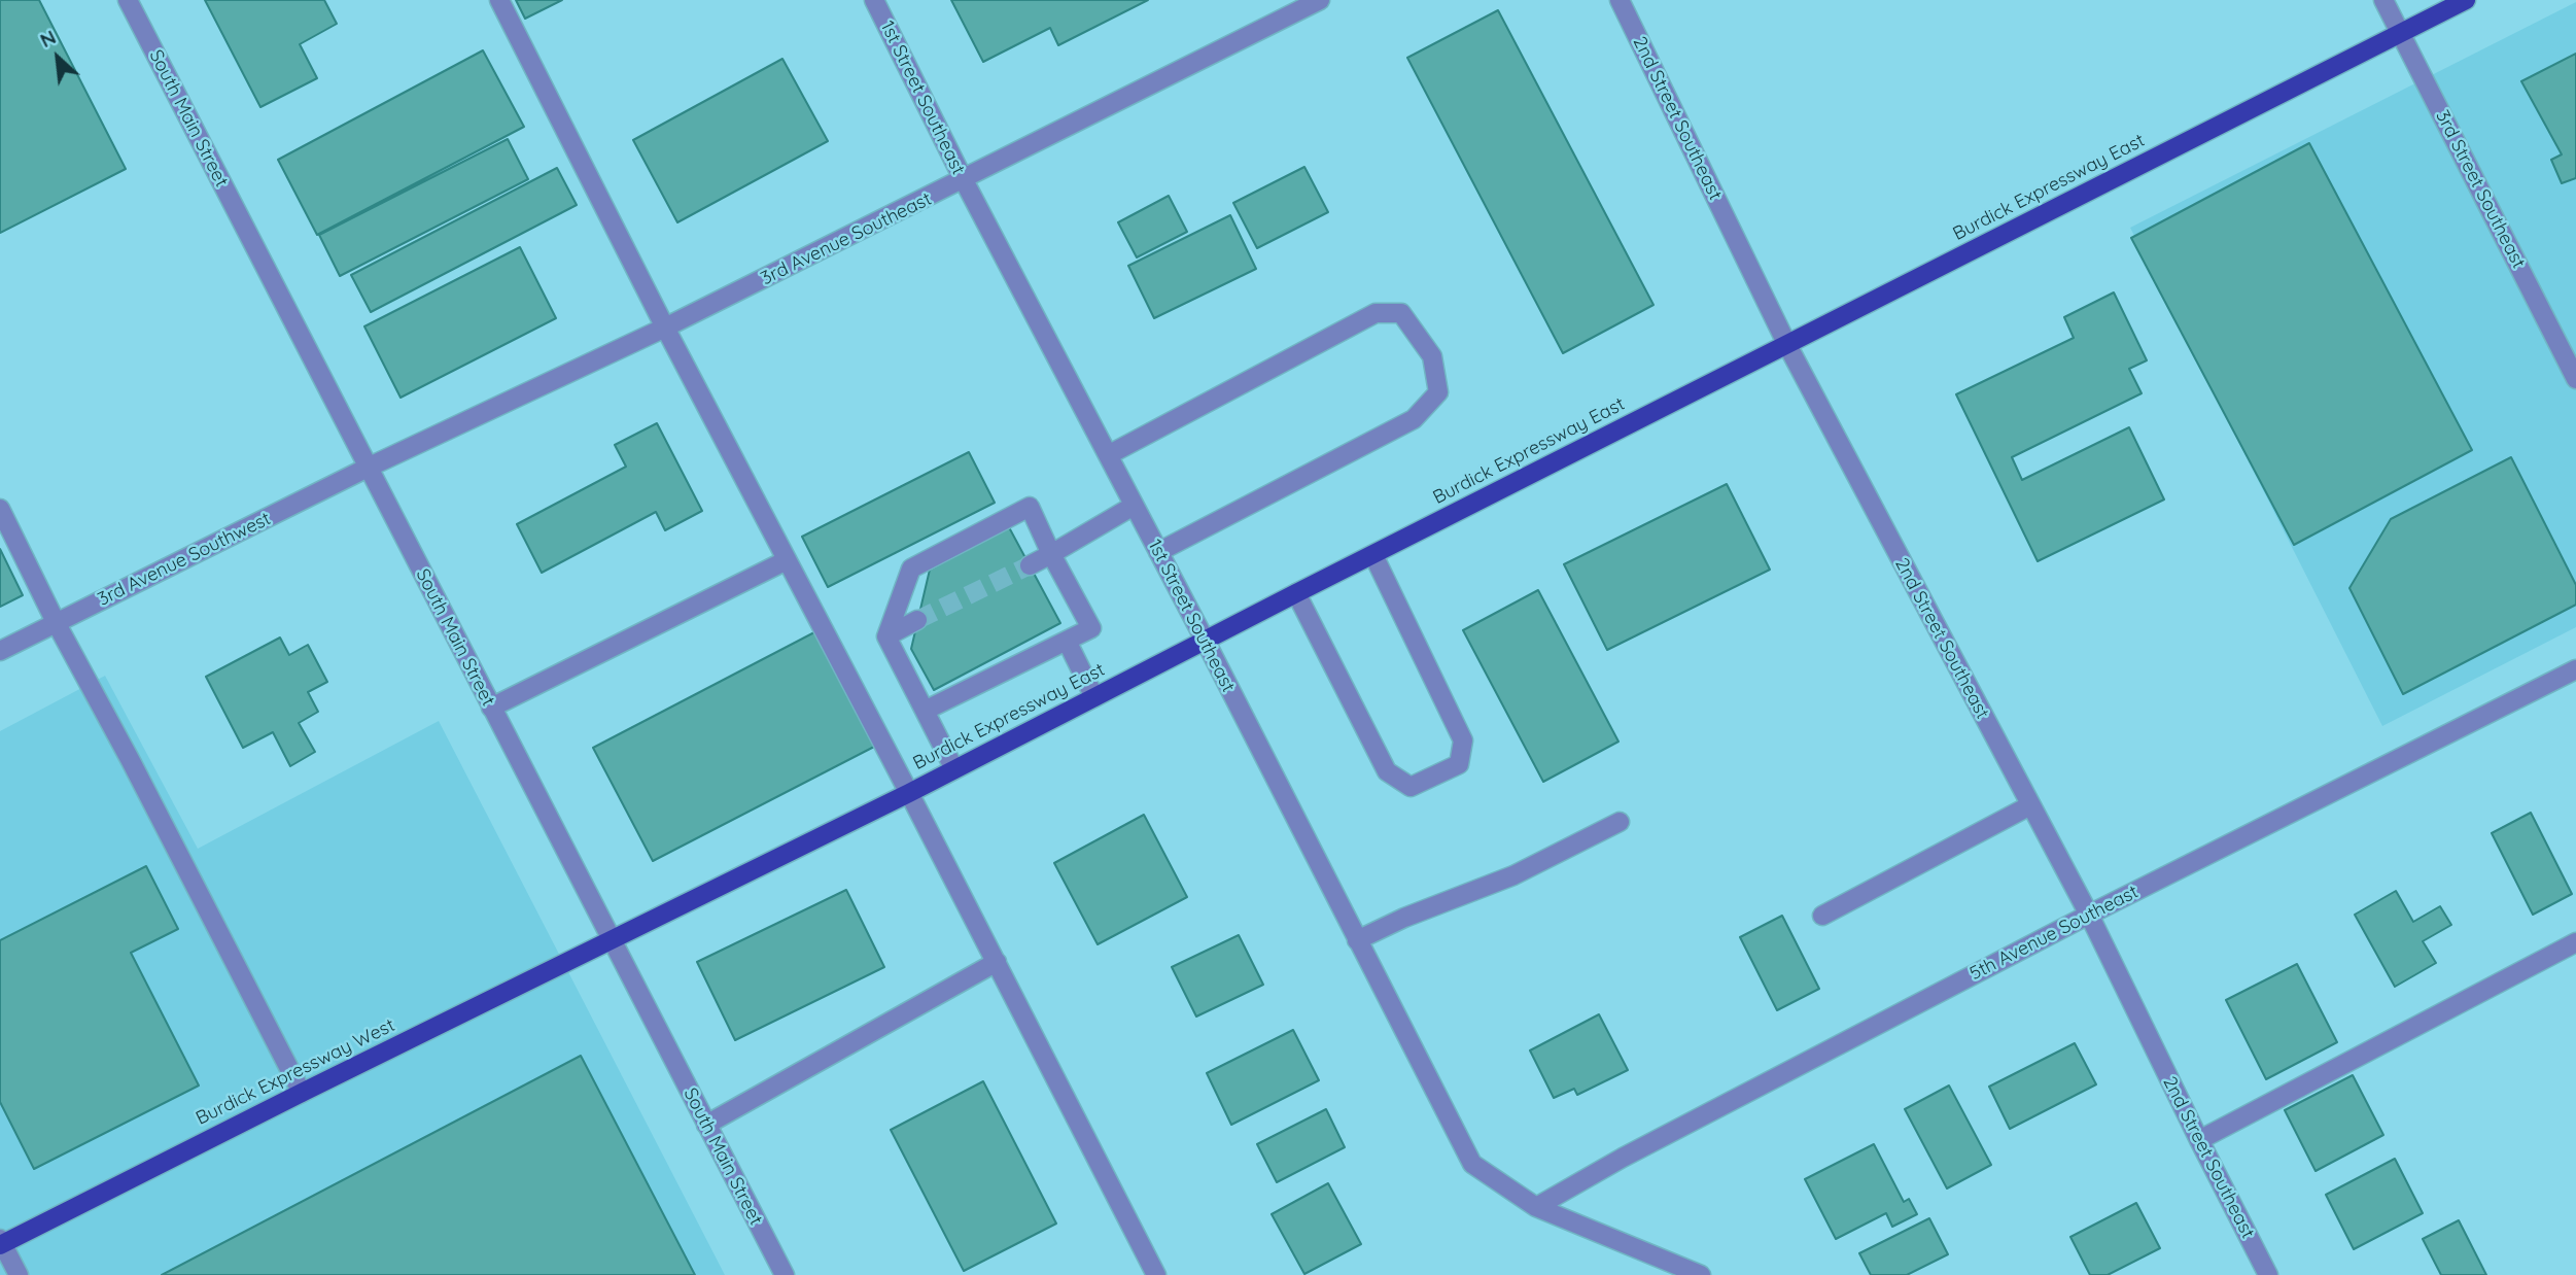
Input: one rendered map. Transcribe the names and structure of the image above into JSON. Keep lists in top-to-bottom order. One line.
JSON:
{"streets":{"main road":["Burdick Expressway East","Burdick Expressway West"],"street":["1st Street Southeast","South Main Street","2nd Street Southeast","3rd Street Southeast","3rd Avenue Southeast","3rd Avenue Southwest","5th Avenue Southeast"]},"crossings":[["1st Street Southeast","Burdick Expressway East"],["1st Street Southeast","3rd Avenue Southeast"],["1st Street Southeast","5th Avenue Southeast"],["South Main Street","Burdick Expressway East"],["South Main Street","3rd Avenue Southeast"],["South Main Street","3rd Avenue Southwest"],["South Main Street","Burdick Expressway West"],["2nd Street Southeast","Burdick Expressway East"],["2nd Street Southeast","5th Avenue Southeast"],["Burdick Expressway East","3rd Street Southeast"],["Burdick Expressway East","Burdick Expressway West"],["3rd Avenue Southeast","3rd Avenue Southwest"]],"north":"top left"}
